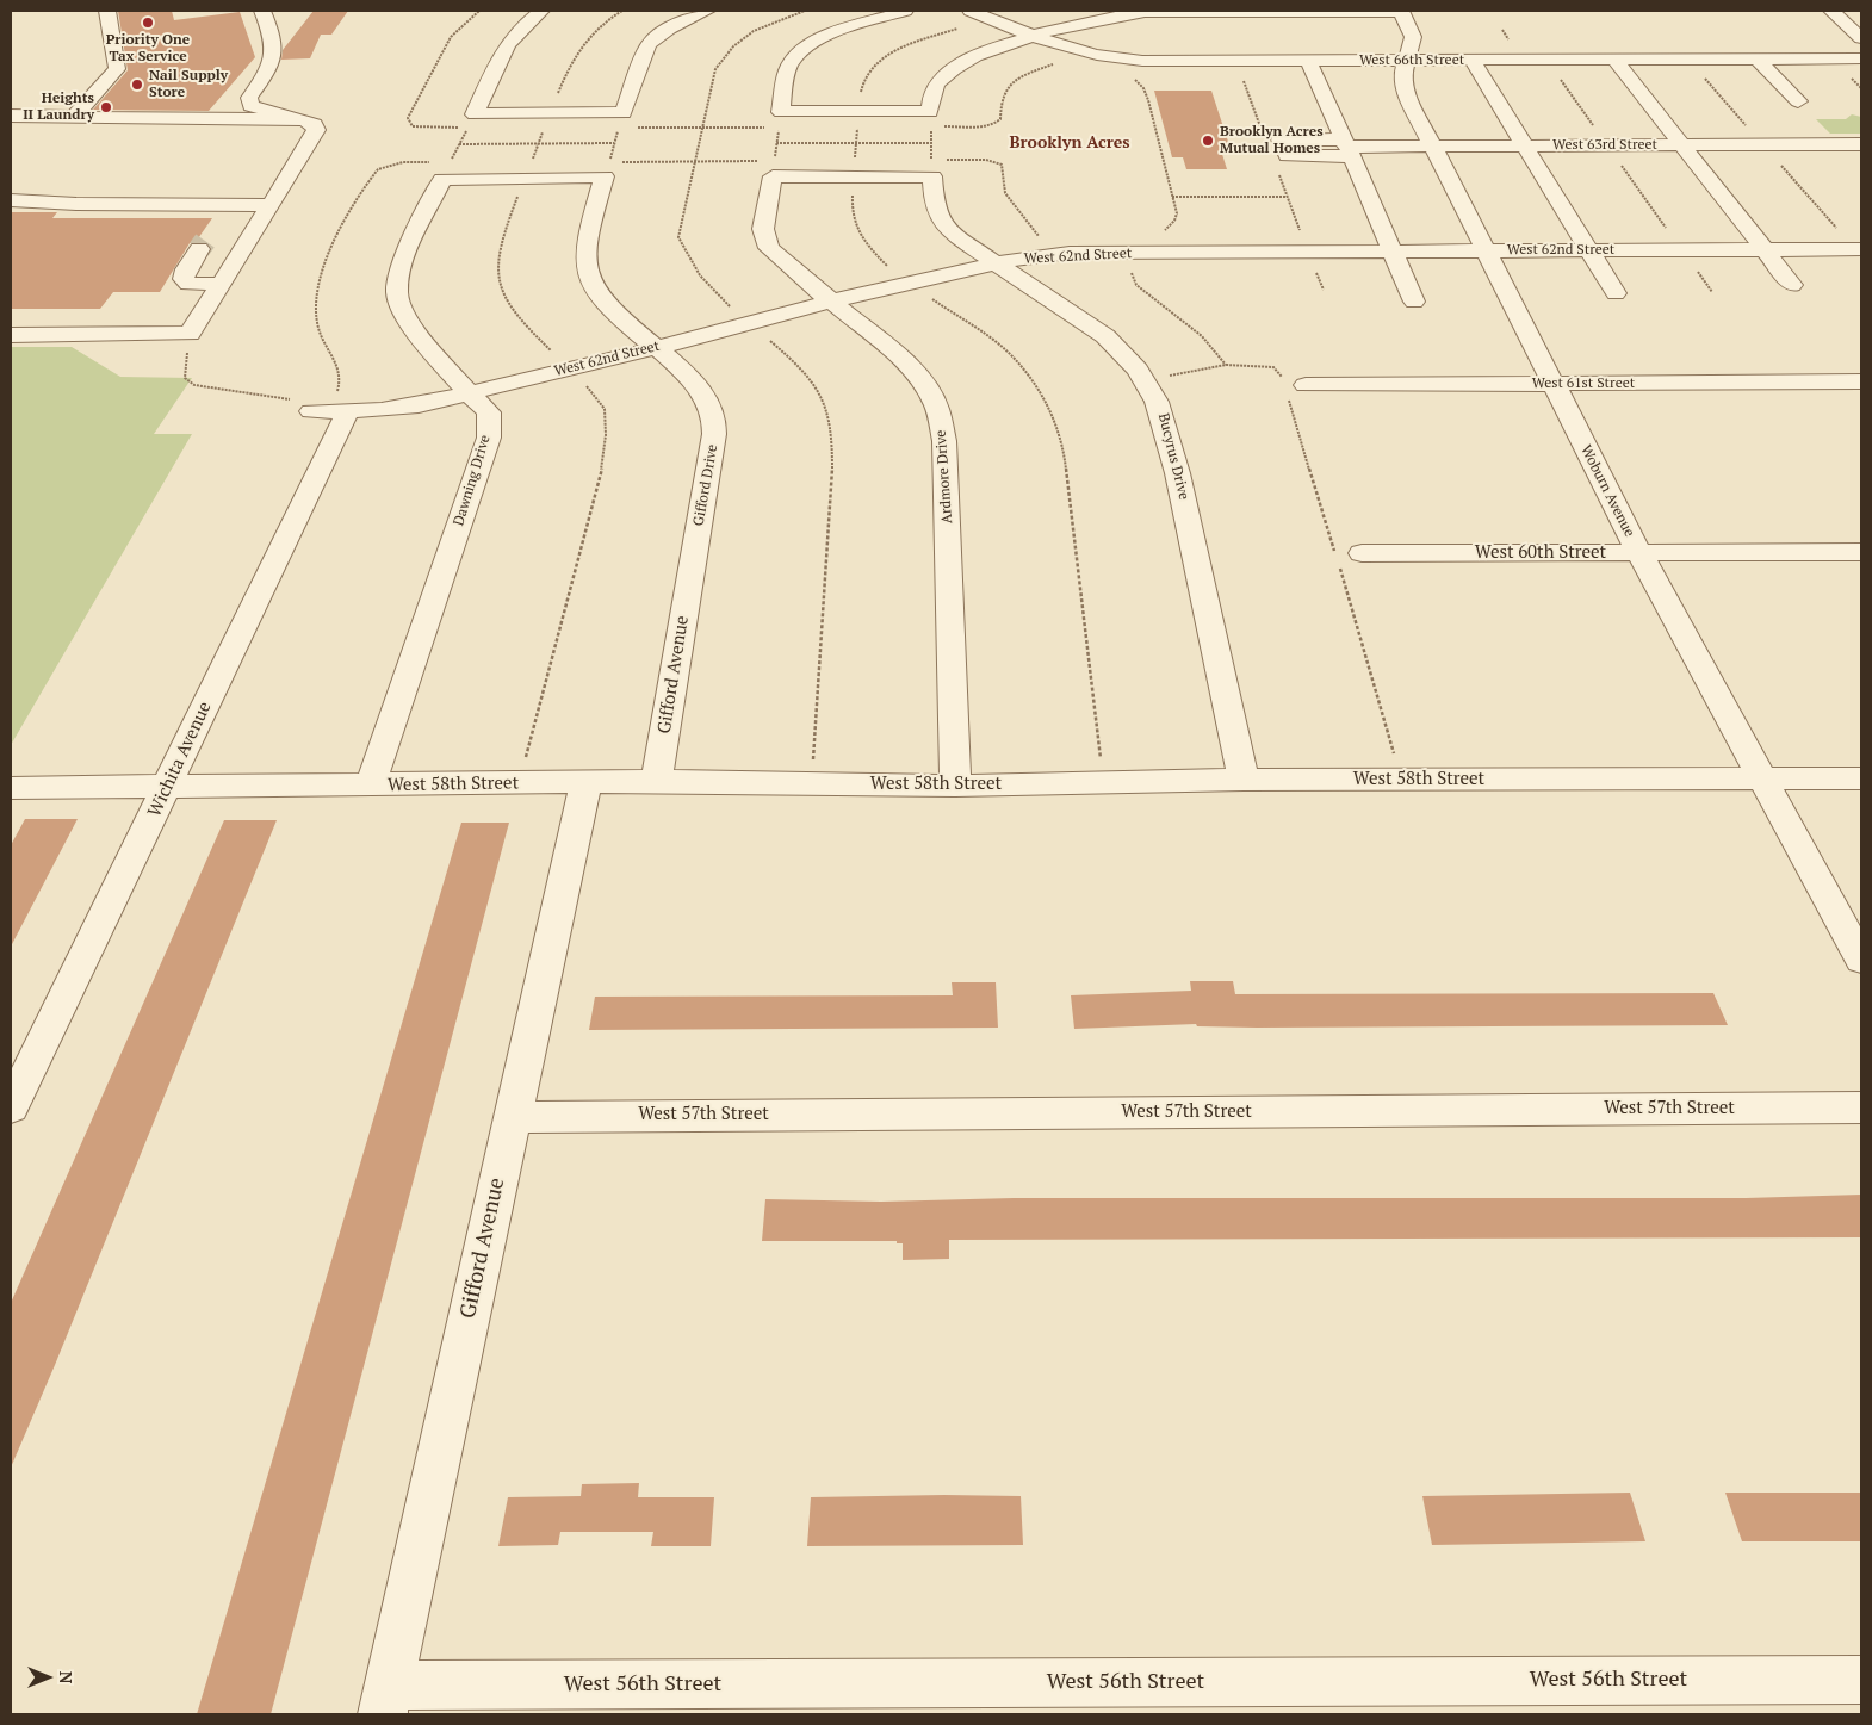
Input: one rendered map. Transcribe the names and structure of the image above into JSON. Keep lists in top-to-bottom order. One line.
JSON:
{"streets":{"street":["West 66th Street","West 63rd Street","West 62nd Street","West 61st Street","Bucyrus Drive","Ardmore Drive","Dawning Drive","Gifford Drive","Woburn Avenue","West 60th Street","Gifford Avenue","Wichita Avenue","West 58th Street","West 57th Street","West 56th Street"]},"crossings":[["West 66th Street","Woburn Avenue"],["West 63rd Street","Woburn Avenue"],["West 62nd Street","Bucyrus Drive"],["West 62nd Street","Ardmore Drive"],["West 62nd Street","Dawning Drive"],["West 62nd Street","Gifford Drive"],["West 62nd Street","Woburn Avenue"],["West 62nd Street","Wichita Avenue"],["West 61st Street","Woburn Avenue"],["Bucyrus Drive","West 58th Street"],["Ardmore Drive","West 58th Street"],["Dawning Drive","West 58th Street"],["Gifford Drive","Gifford Avenue"],["Woburn Avenue","West 60th Street"],["Woburn Avenue","West 58th Street"],["Gifford Avenue","West 58th Street"],["Gifford Avenue","West 57th Street"],["Gifford Avenue","West 56th Street"],["Wichita Avenue","West 58th Street"]],"districts":["Brooklyn Acres"],"places":["Priority One Tax Service","Nail Supply Store","Heights II Laundry","Brooklyn Acres Mutual Homes"],"north":"right"}
